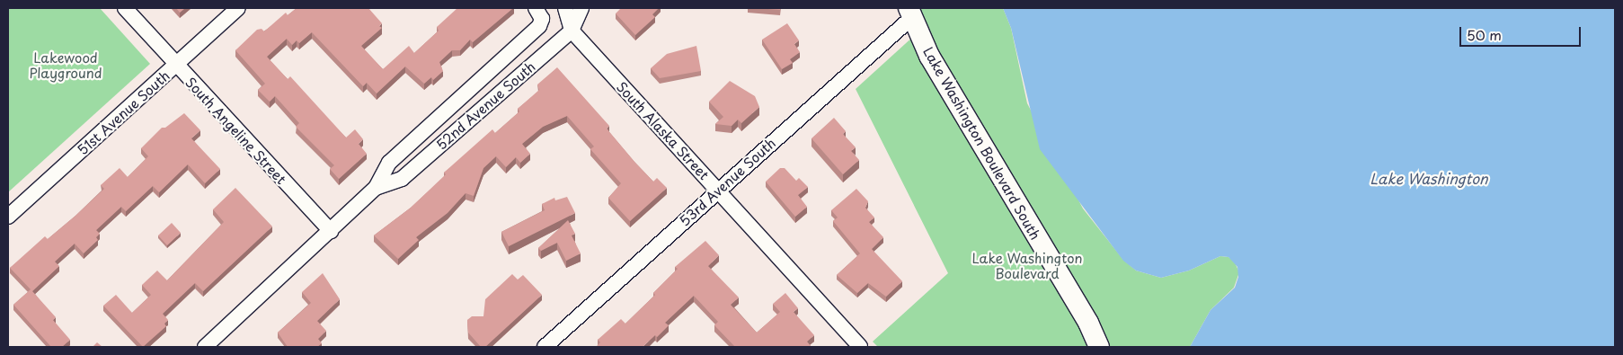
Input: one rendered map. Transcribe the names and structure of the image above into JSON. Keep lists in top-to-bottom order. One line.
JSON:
{"streets":{"main road":["Lake Washington Boulevard South"],"street":["52nd Avenue South","51st Avenue South","South Angeline Street","South Alaska Street","53rd Avenue South"]},"crossings":[["52nd Avenue South","South Angeline Street"],["52nd Avenue South","South Alaska Street"],["51st Avenue South","South Angeline Street"],["South Alaska Street","53rd Avenue South"],["Lake Washington Boulevard South","53rd Avenue South"]],"water":["Lake Washington"],"parks":["Lakewood Playground","Lake Washington Boulevard"],"scale_bar":"50 m"}
